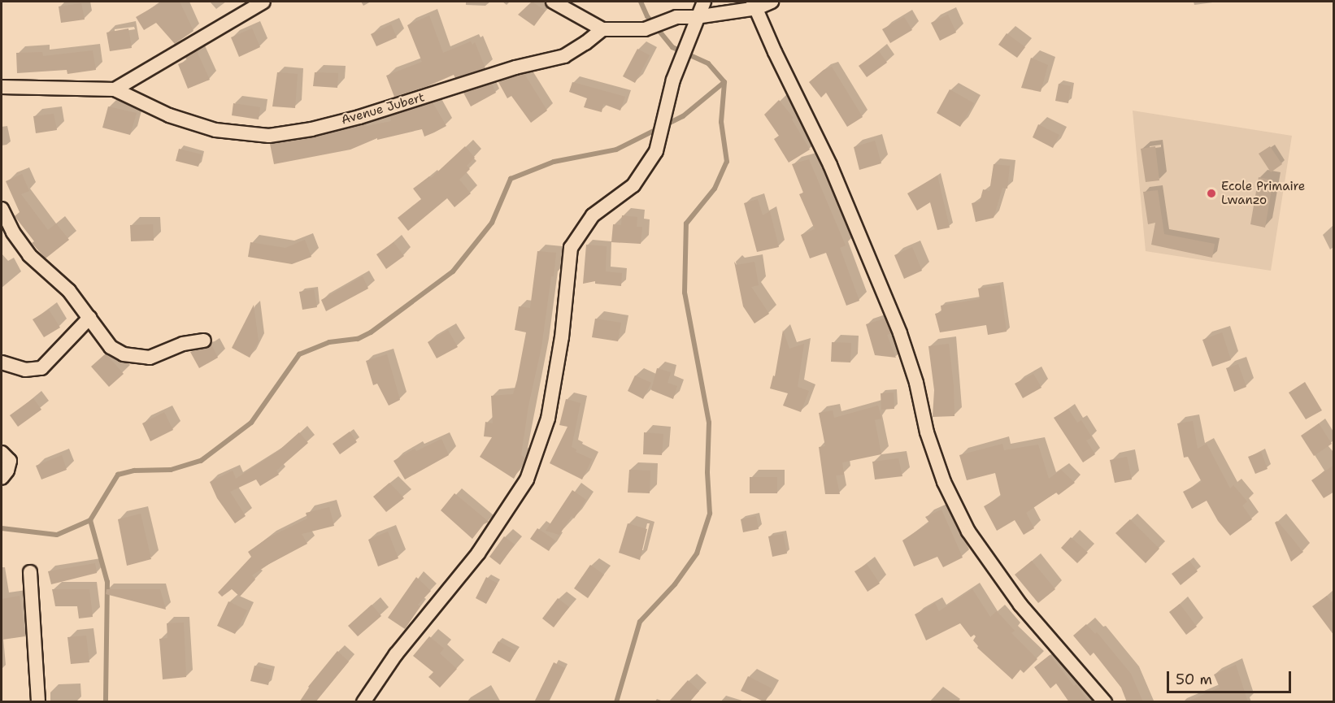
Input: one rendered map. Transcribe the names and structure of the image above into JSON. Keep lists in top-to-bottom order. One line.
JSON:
{"streets":{"street":["Avenue Jubert"]},"places":["Ecole Primaire Lwanzo"],"scale_bar":"50 m"}
